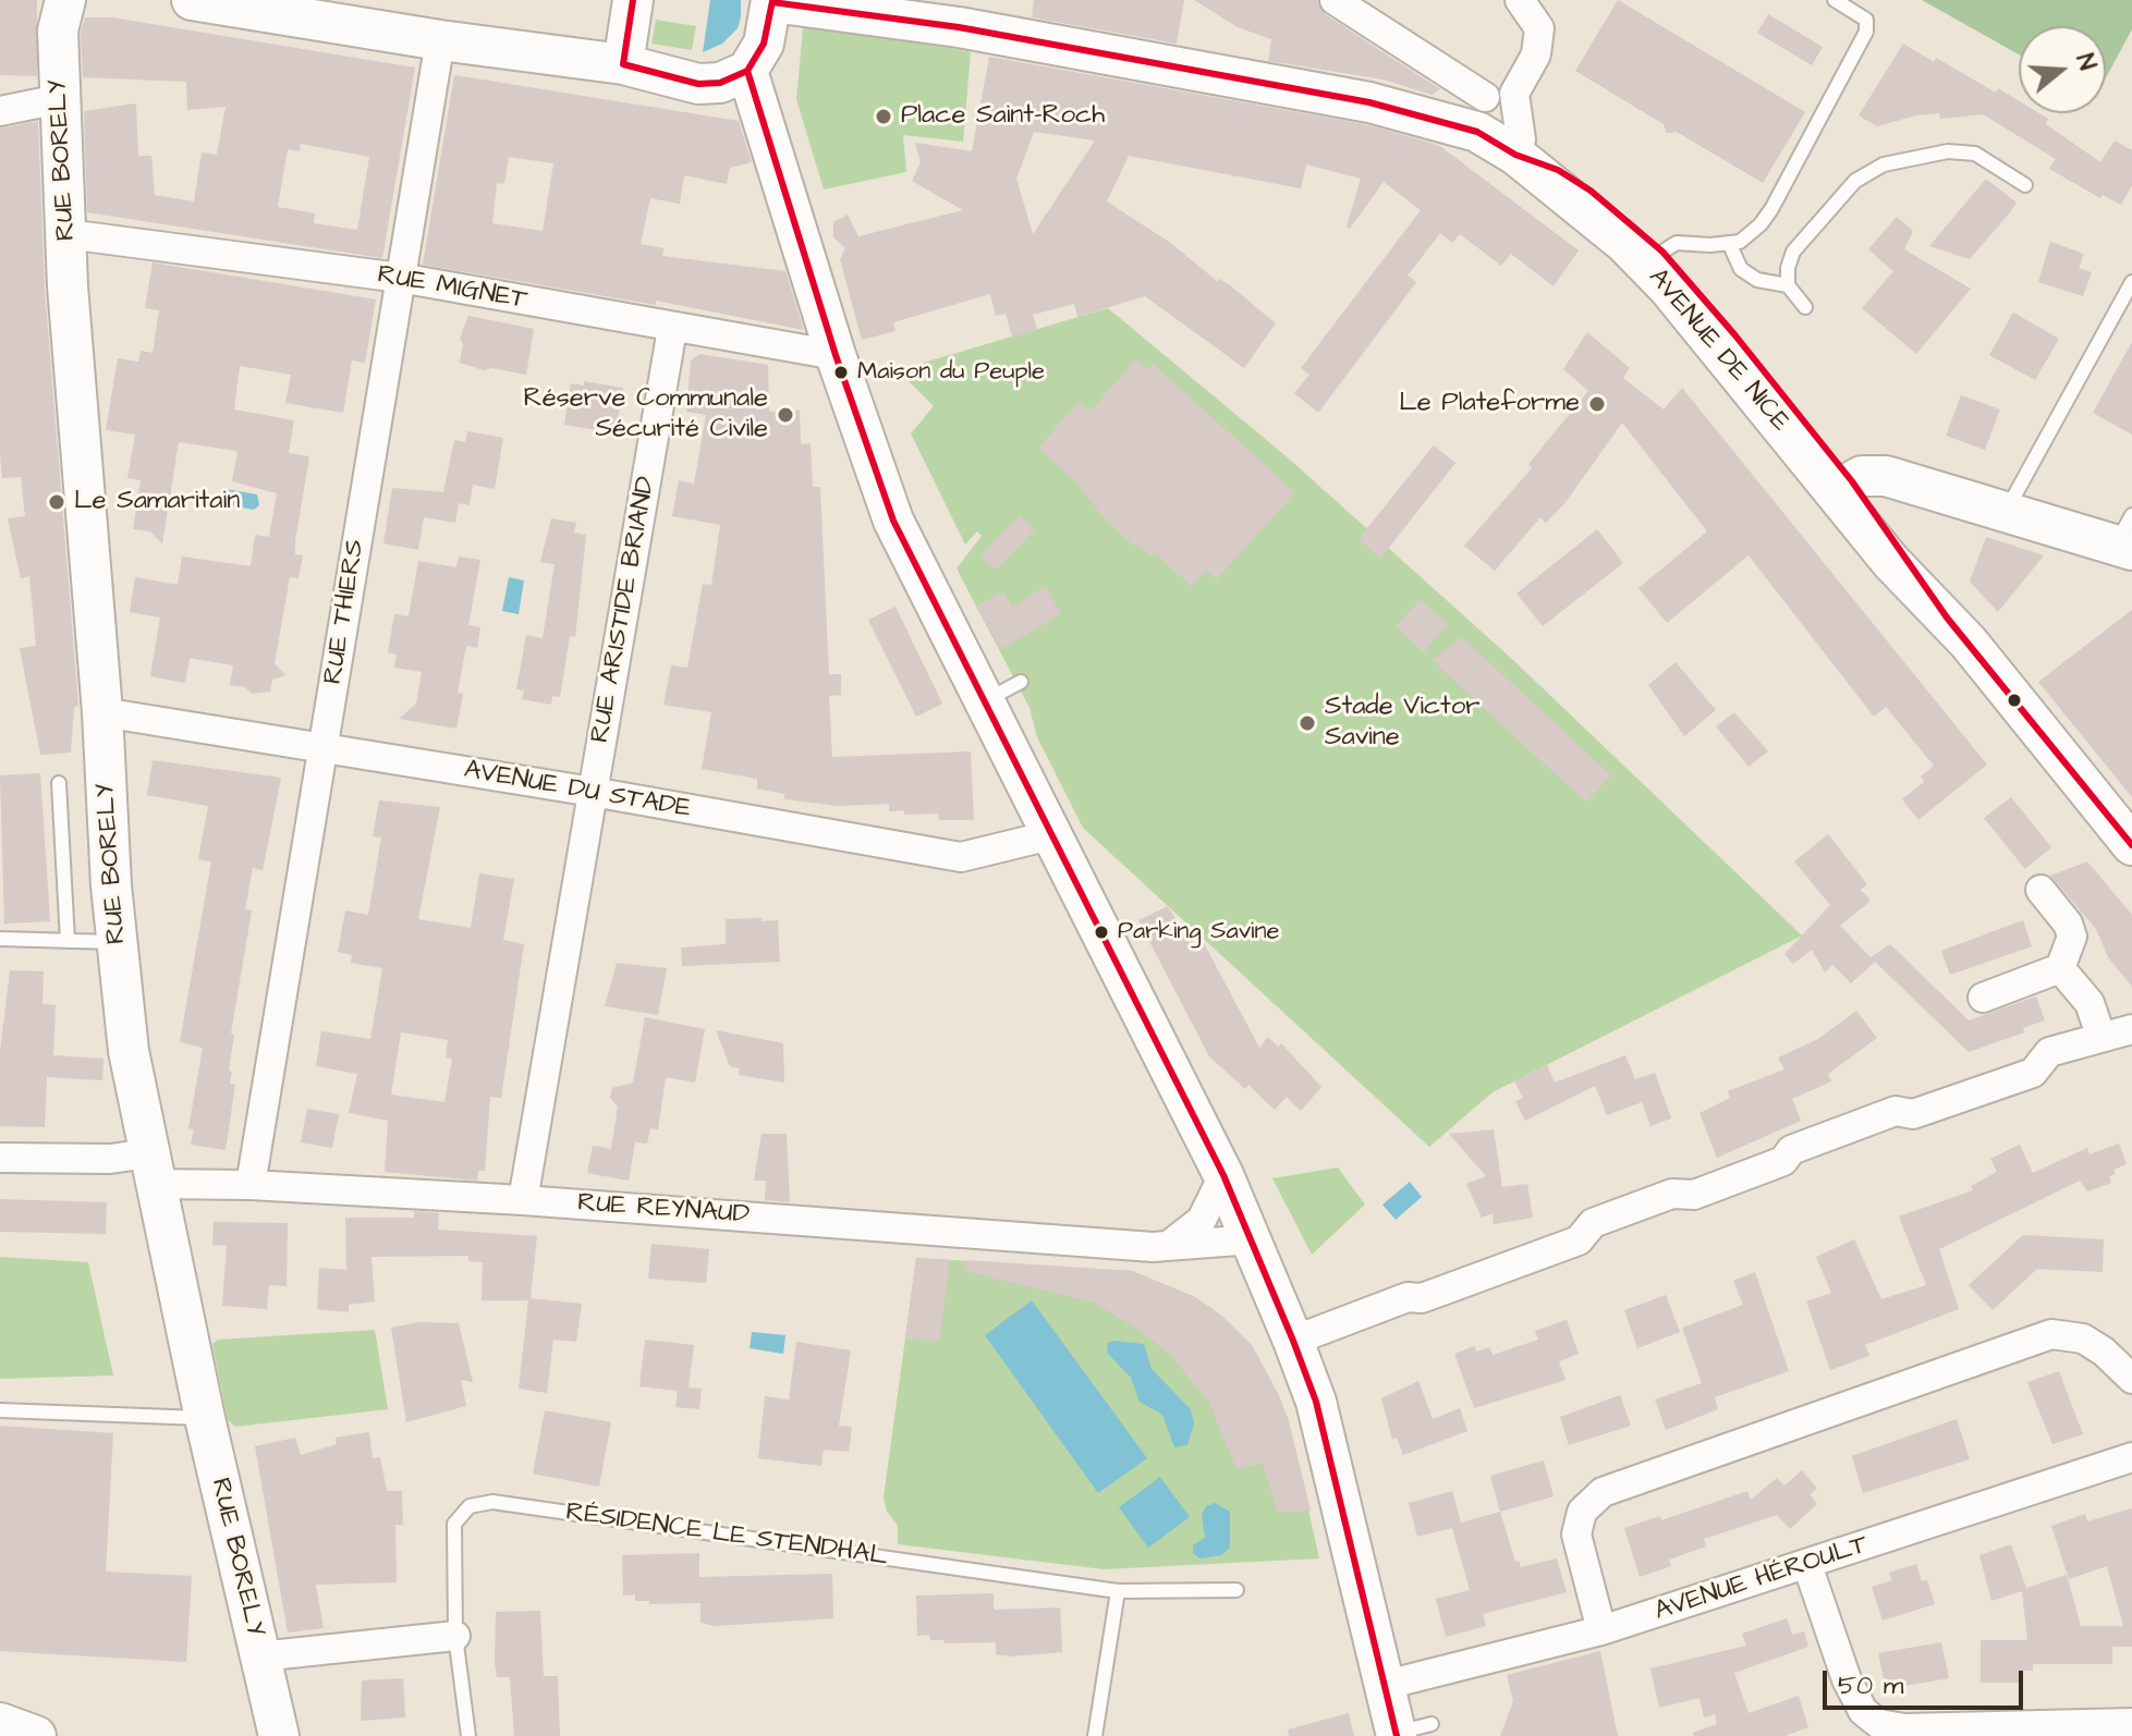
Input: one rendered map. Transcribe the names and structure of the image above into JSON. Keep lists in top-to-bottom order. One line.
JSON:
{"streets":{"main road":["RUE BORELY","AVENUE DE NICE"],"street":["RUE MIGNET","RUE ARISTIDE BRIAND","RUE THIERS","AVENUE DU STADE","RUE REYNAUD","AVENUE HÉROULT"],"lane":["RÉSIDENCE LE STENDHAL"]},"crossings":[["RUE BORELY","RUE MIGNET"],["RUE BORELY","AVENUE DU STADE"],["RUE BORELY","RUE REYNAUD"],["RUE MIGNET","RUE ARISTIDE BRIAND"],["RUE MIGNET","RUE THIERS"],["RUE ARISTIDE BRIAND","AVENUE DU STADE"],["RUE ARISTIDE BRIAND","RUE REYNAUD"],["RUE THIERS","AVENUE DU STADE"],["RUE THIERS","RUE REYNAUD"]],"places":["Place Saint-Roch","Maison du Peuple","Le Plateforme","Réserve Communale Sécurité Civile","Le Samaritain","Stade Victor Savine","Parking Savine"],"scale_bar":"50 m","north":"right"}
